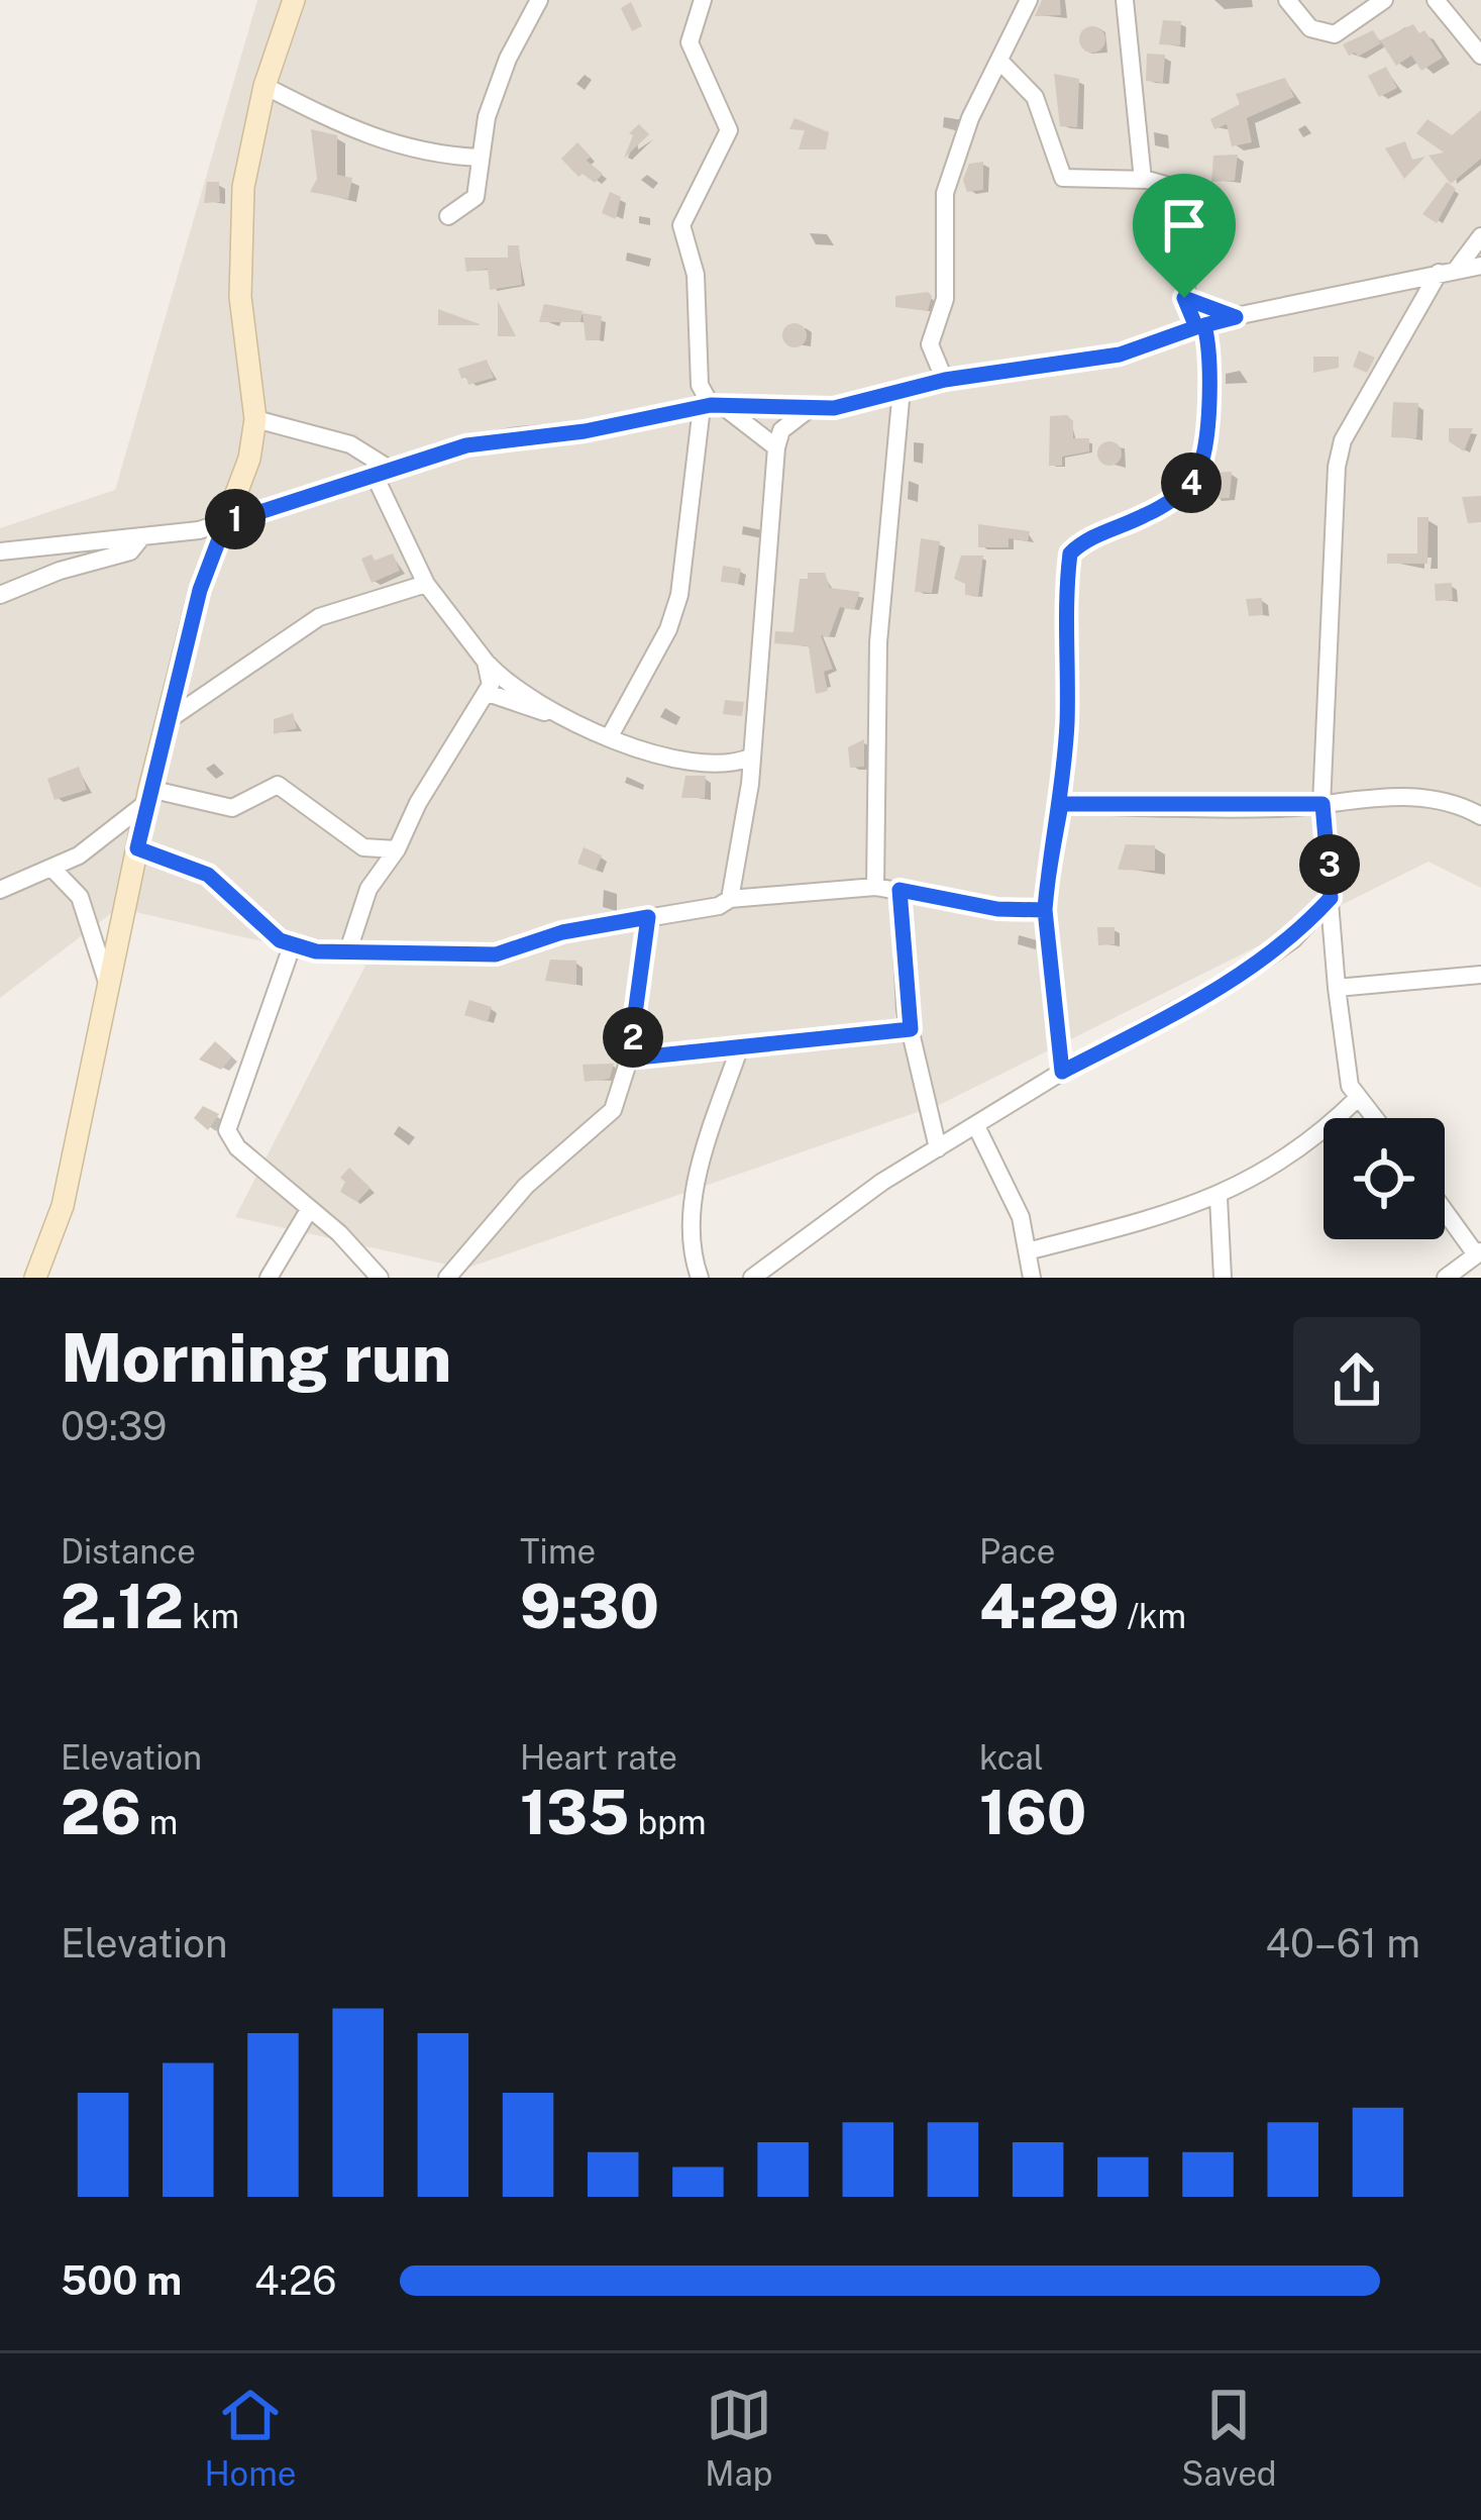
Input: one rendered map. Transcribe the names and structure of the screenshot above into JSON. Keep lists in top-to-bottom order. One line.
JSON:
{"page":{"pins":["4","1","3","2"],"heading":["Morning run","09:39"],"stats":[["Distance","2.12 km"],["Time","9:30"],["Pace","4:29 /km"],["Elevation","26 m"],["Heart rate","135 bpm"],["kcal","160"]],"chart":["Elevation","40–61 m"],"list":[{"name":"500 m","note":"4:26"}],"tabs":["Home","Map","Saved"]}}
